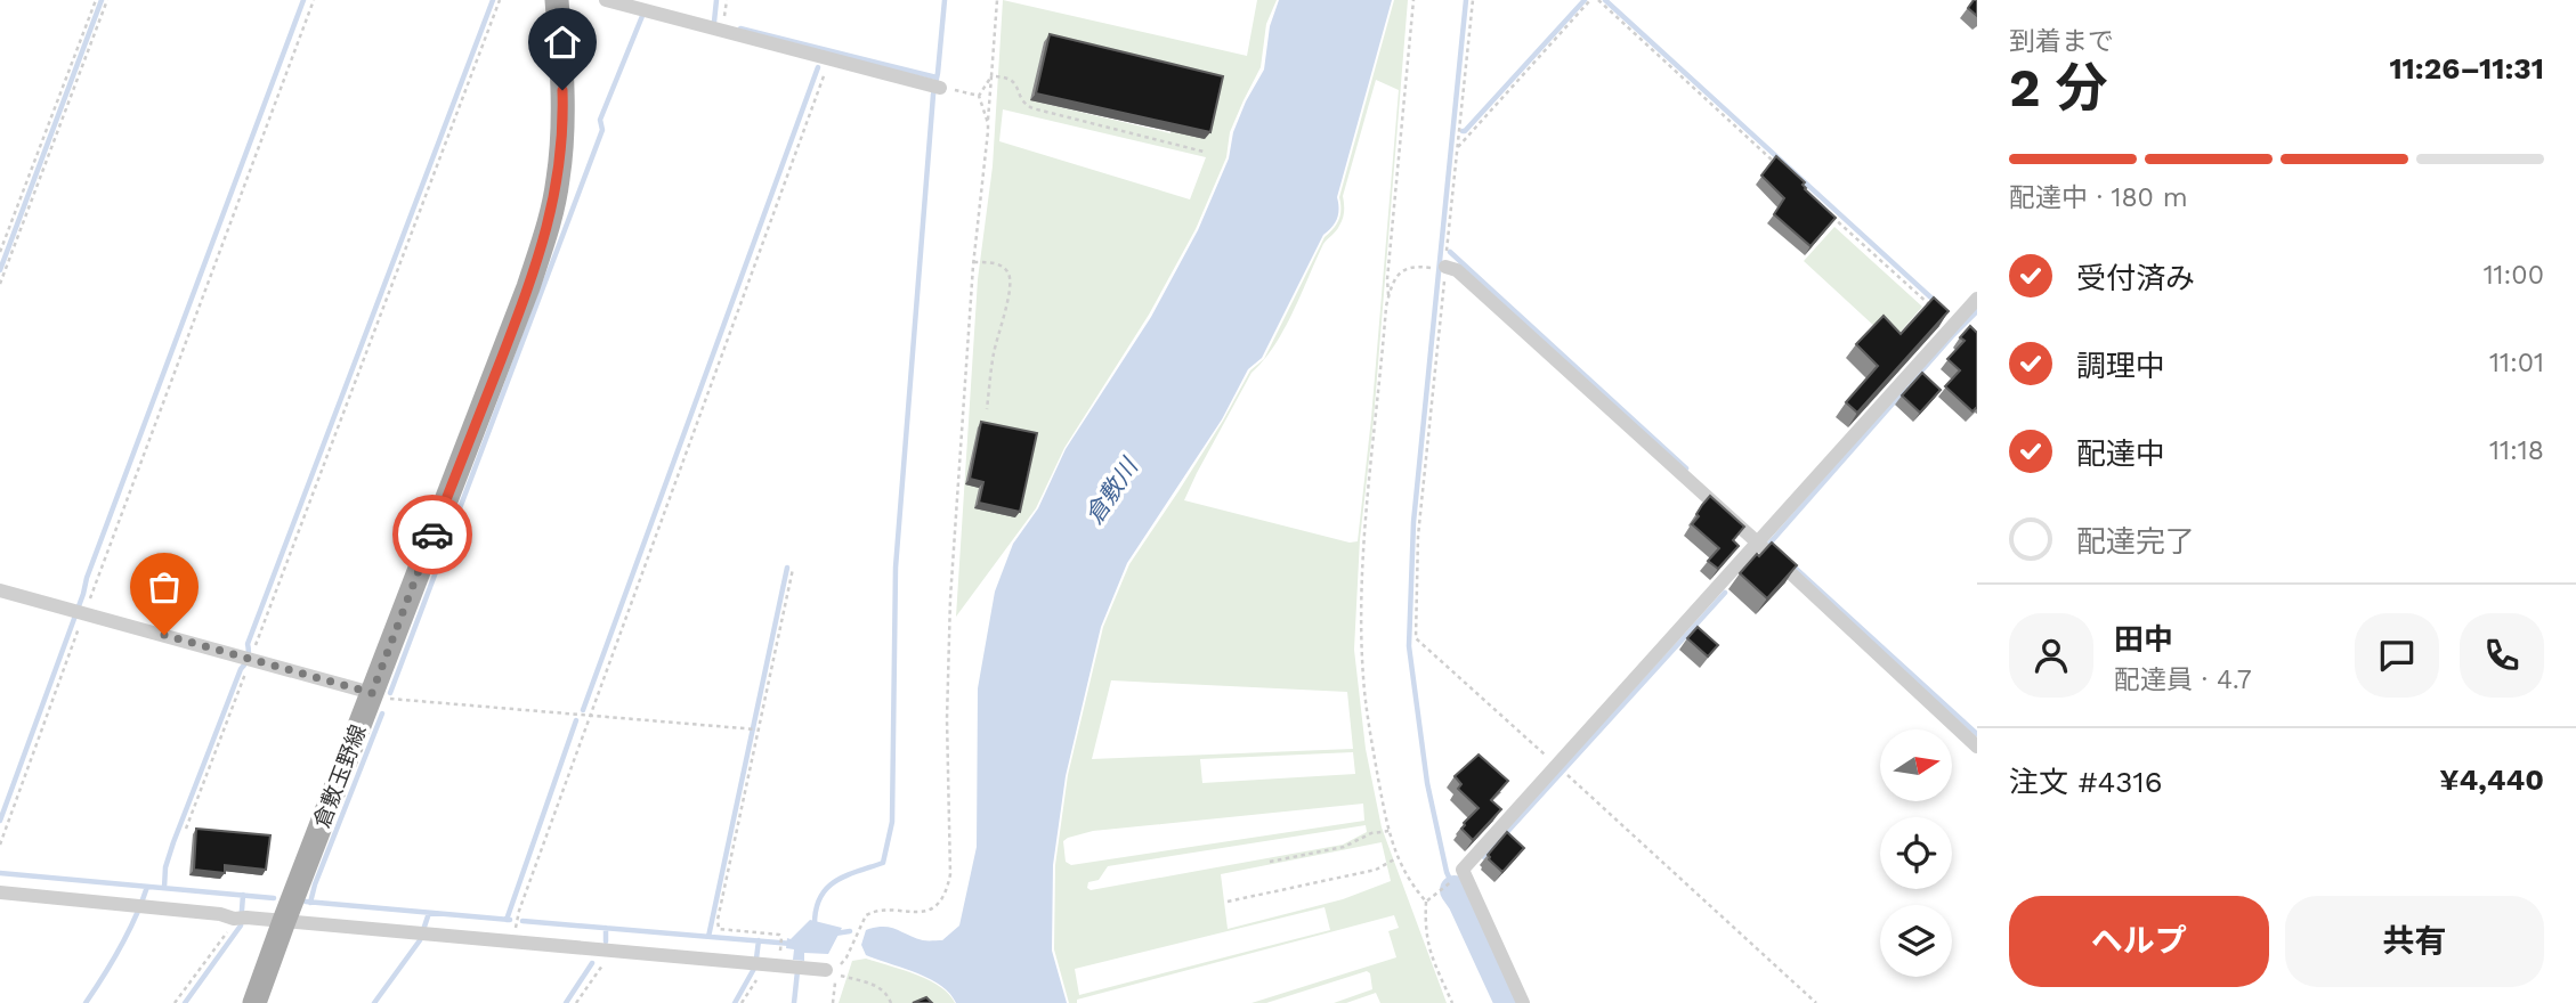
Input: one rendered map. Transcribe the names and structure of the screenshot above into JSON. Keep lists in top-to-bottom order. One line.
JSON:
{"streets":{"main road":["倉敷玉野線"]},"water":["倉敷川"],"north":"right","page":{"heading":["2 分","到着まで","11:26–11:31"],"panel":["田中","配達員 · 4.7","注文 #4316","¥4,440"],"bar":"配達中 · 180 m","list":[["受付済み","11:00"],["調理中","11:01"],["配達中","11:18"],"配達完了"],"buttons":["ヘルプ","共有"]}}
